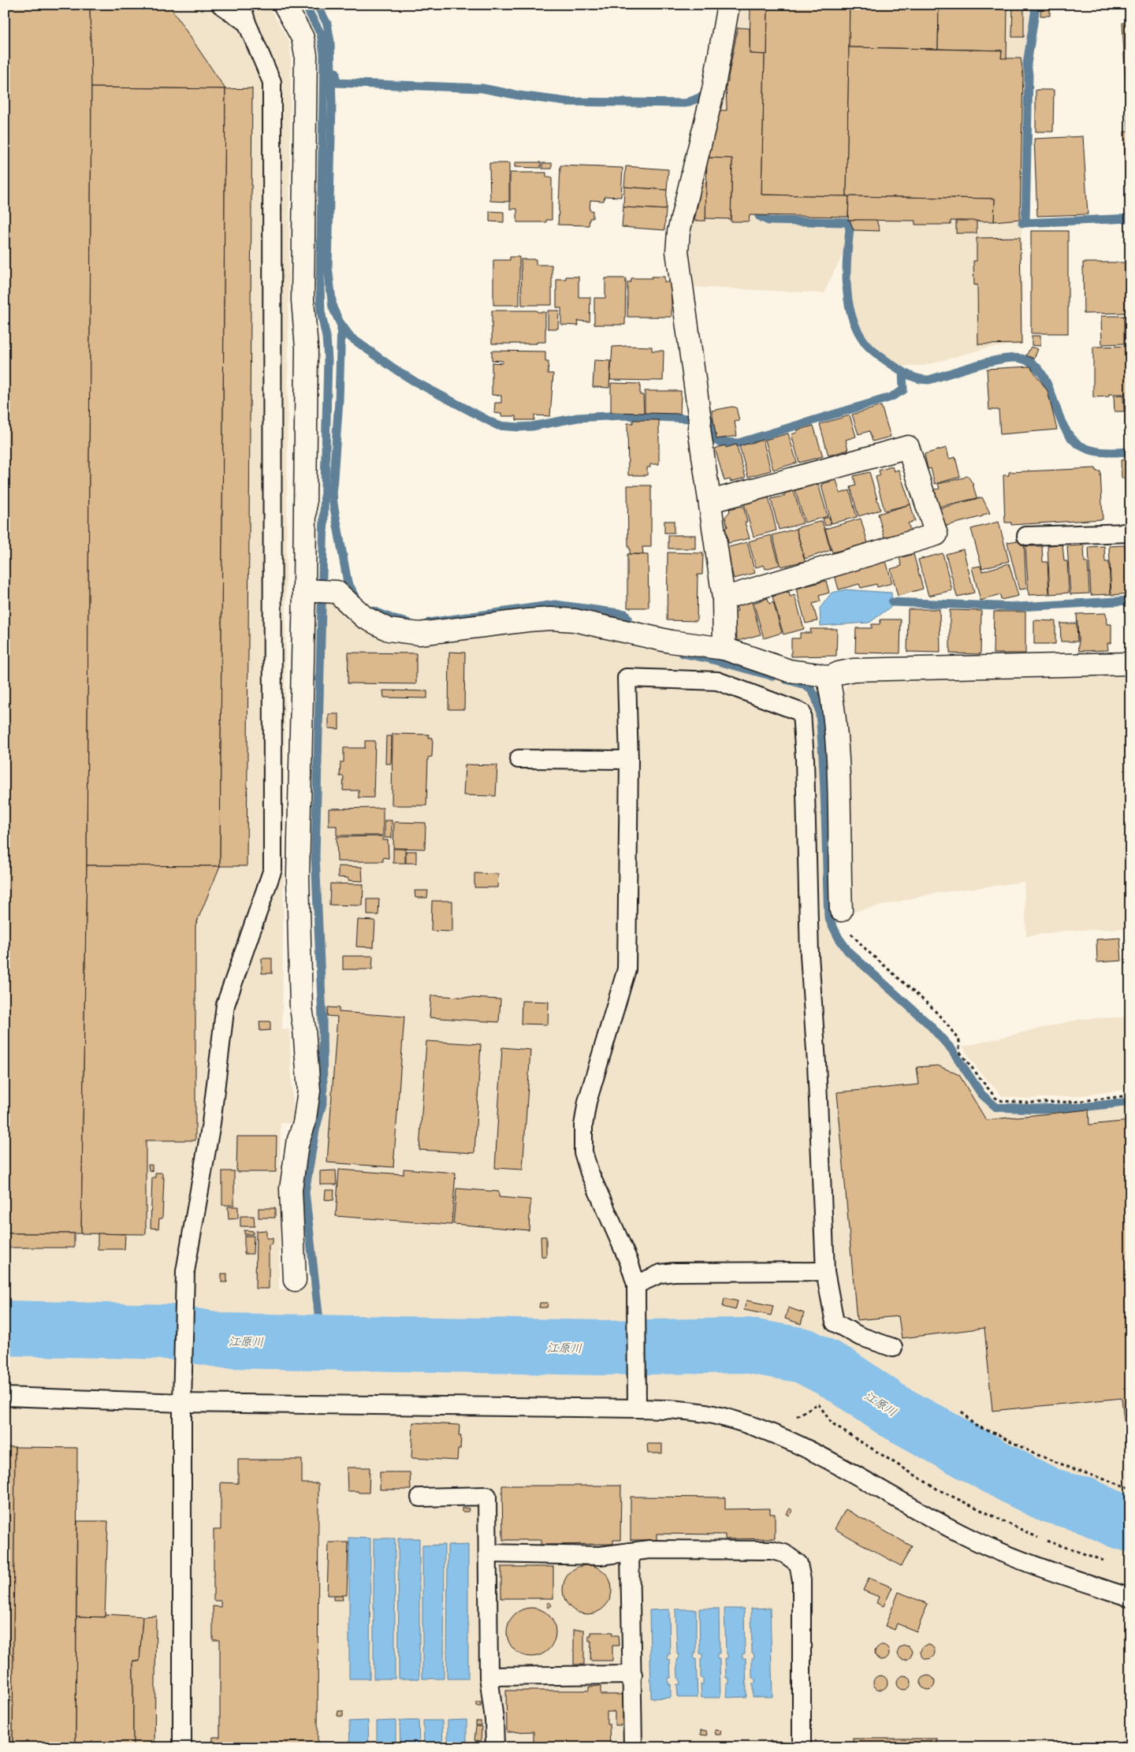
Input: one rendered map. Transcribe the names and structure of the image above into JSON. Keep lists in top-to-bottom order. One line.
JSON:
{"water":["江原川"]}
